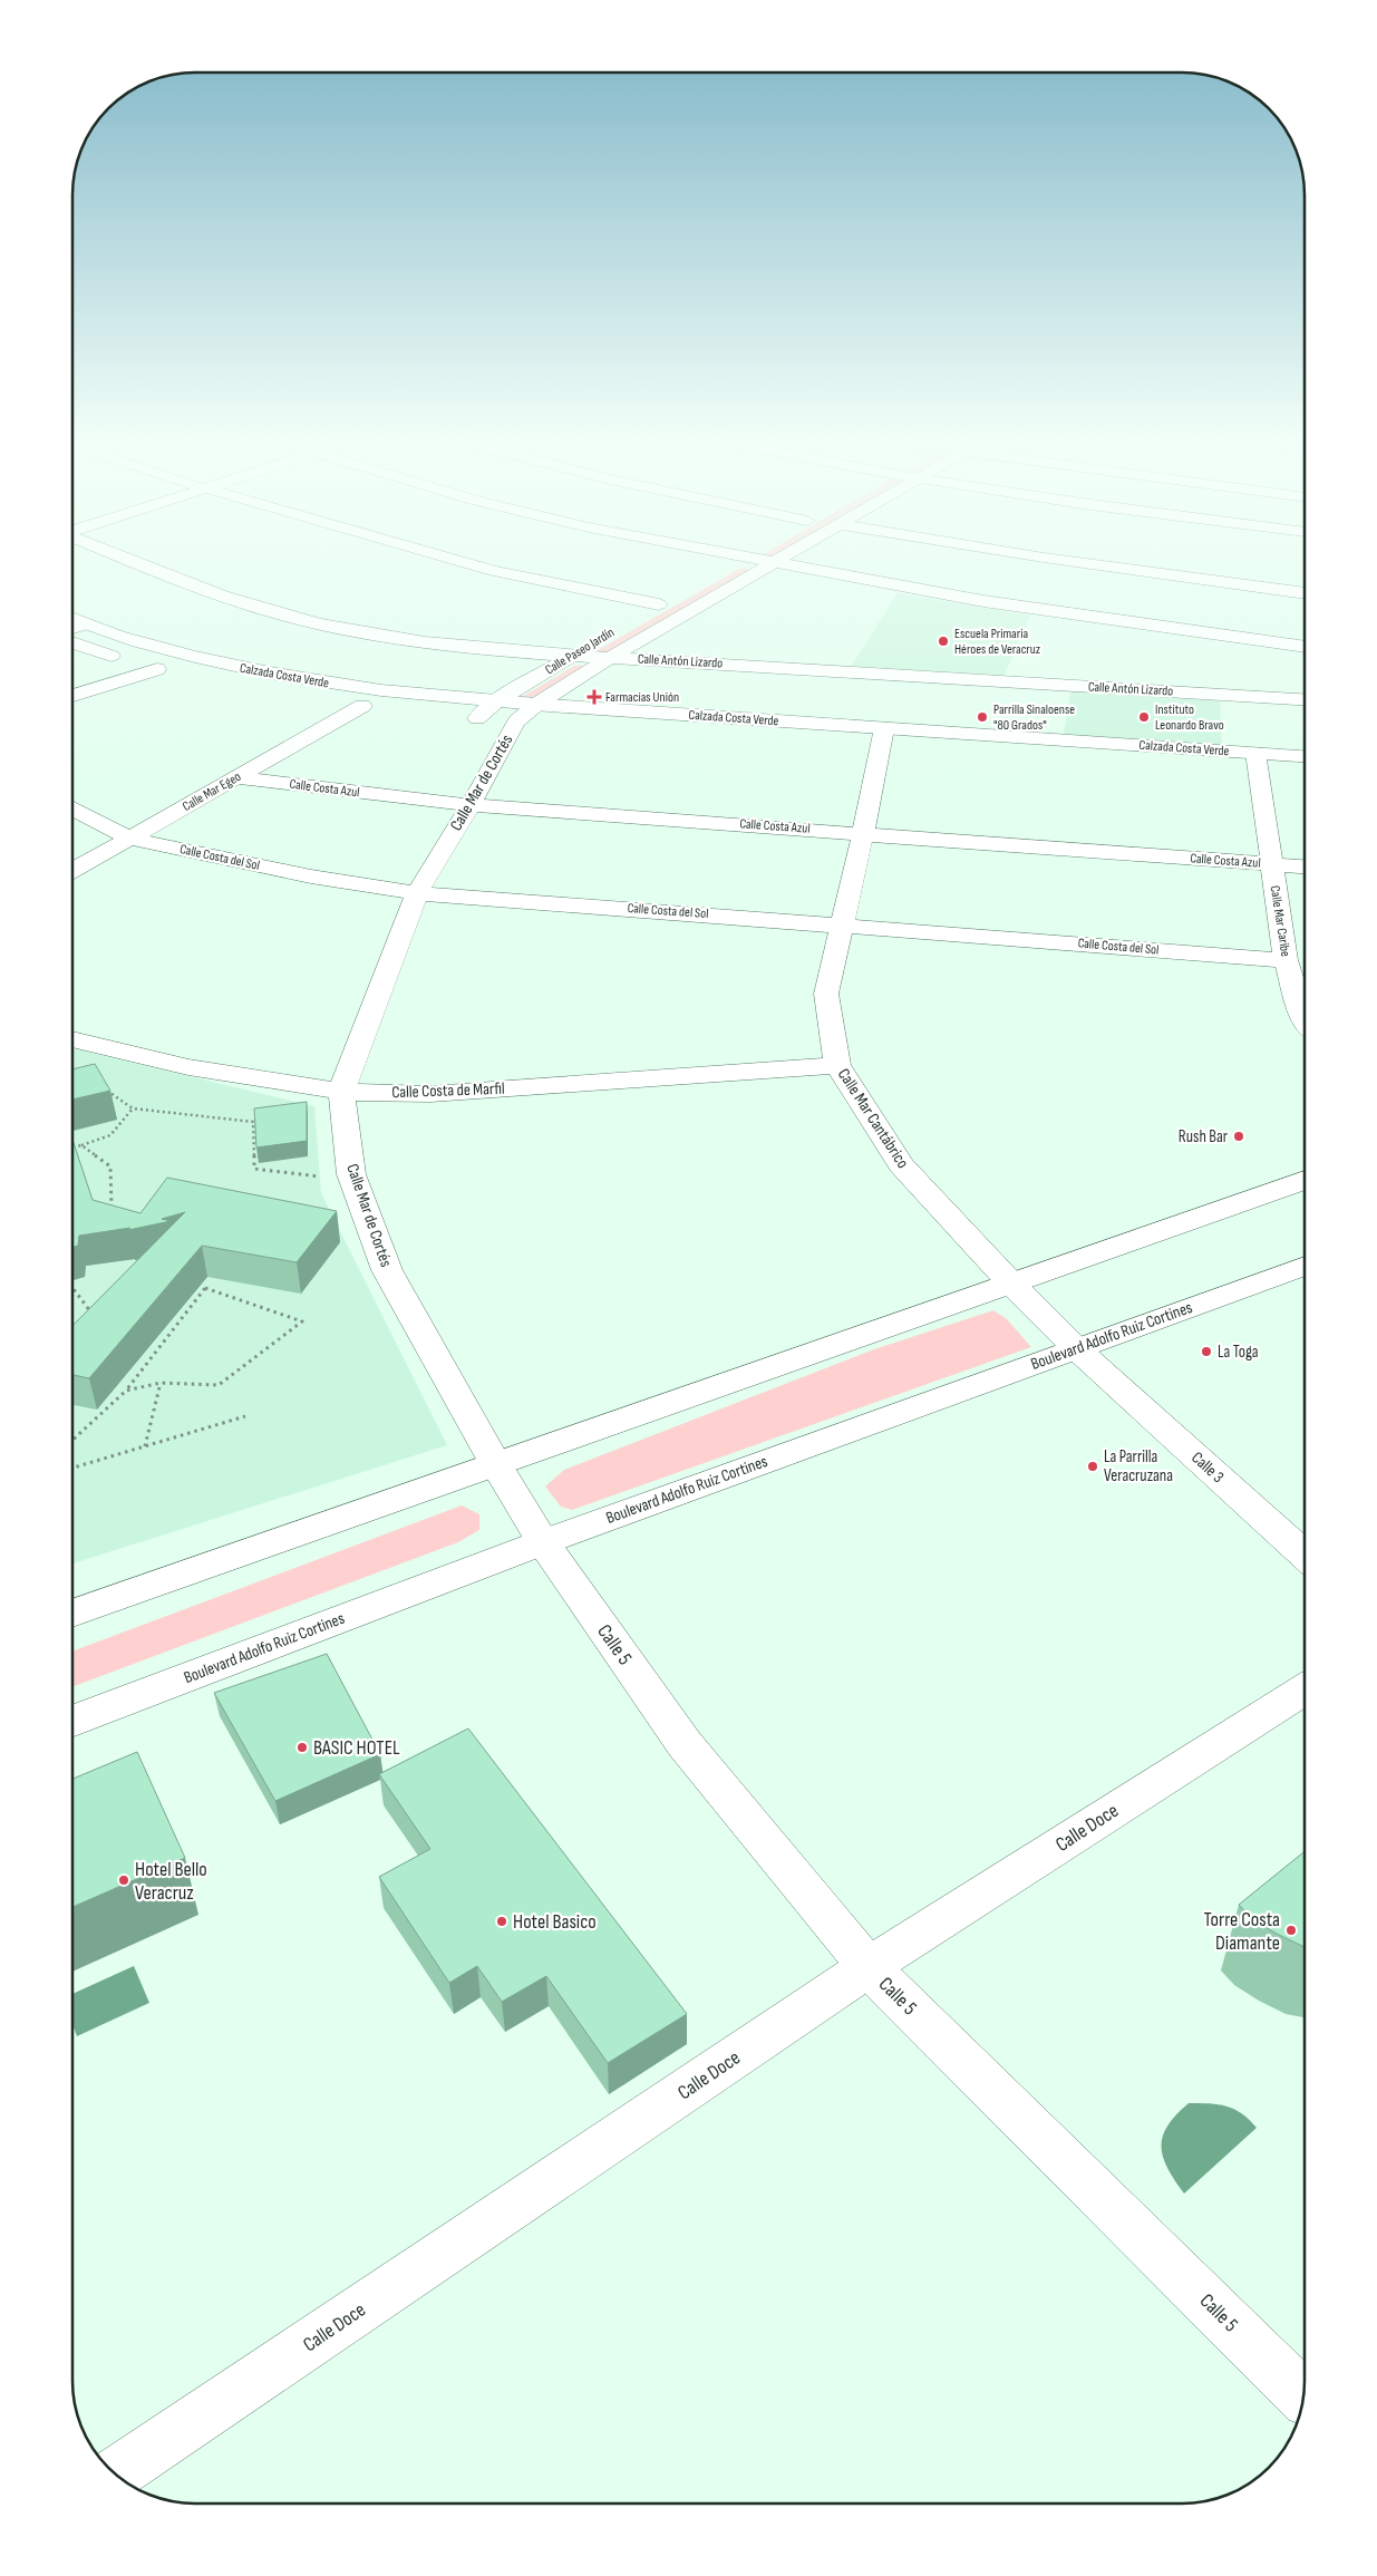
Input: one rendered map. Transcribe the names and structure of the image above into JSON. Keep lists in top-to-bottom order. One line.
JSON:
{"streets":{"street":["Calle Paseo Jardín","Calle Antón Lizardo","Calzada Costa Verde","Calle Mar de Cortés","Calle Costa Azul","Calle Mar Egeo","Calle Costa del Sol","Calle Mar Caribe","Calle Costa de Marfil","Calle Mar Cantábrico","Boulevard Adolfo Ruiz Cortines","Calle 3","Calle 5","Calle Doce"]},"crossings":[["Calle Paseo Jardín","Calle Antón Lizardo"],["Calle Paseo Jardín","Calzada Costa Verde"],["Calle Paseo Jardín","Calle Mar de Cortés"],["Calzada Costa Verde","Calle Mar de Cortés"],["Calzada Costa Verde","Calle Mar Egeo"],["Calzada Costa Verde","Calle Mar Caribe"],["Calzada Costa Verde","Calle Mar Cantábrico"],["Calle Mar de Cortés","Calle Costa Azul"],["Calle Mar de Cortés","Calle Costa del Sol"],["Calle Mar de Cortés","Calle Costa de Marfil"],["Calle Mar de Cortés","Boulevard Adolfo Ruiz Cortines"],["Calle Mar de Cortés","Calle 5"],["Calle Costa Azul","Calle Mar Egeo"],["Calle Costa Azul","Calle Mar Caribe"],["Calle Costa Azul","Calle Mar Cantábrico"],["Calle Mar Egeo","Calle Costa del Sol"],["Calle Costa del Sol","Calle Mar Caribe"],["Calle Costa del Sol","Calle Mar Cantábrico"],["Calle Costa de Marfil","Calle Mar Cantábrico"],["Calle Mar Cantábrico","Boulevard Adolfo Ruiz Cortines"],["Calle Mar Cantábrico","Calle 3"],["Boulevard Adolfo Ruiz Cortines","Calle 3"],["Boulevard Adolfo Ruiz Cortines","Calle 5"],["Calle 5","Calle Doce"]],"places":{"other":["Escuela Primaria Héroes de Veracruz","Parrilla Sinaloense \"80 Grados\"","Instituto Leonardo Bravo","Rush Bar","La Toga","La Parrilla Veracruzana","BASIC HOTEL","Hotel Bello Veracruz","Hotel Basico","Torre Costa Diamante"],"health":["Farmacias Unión"]}}
